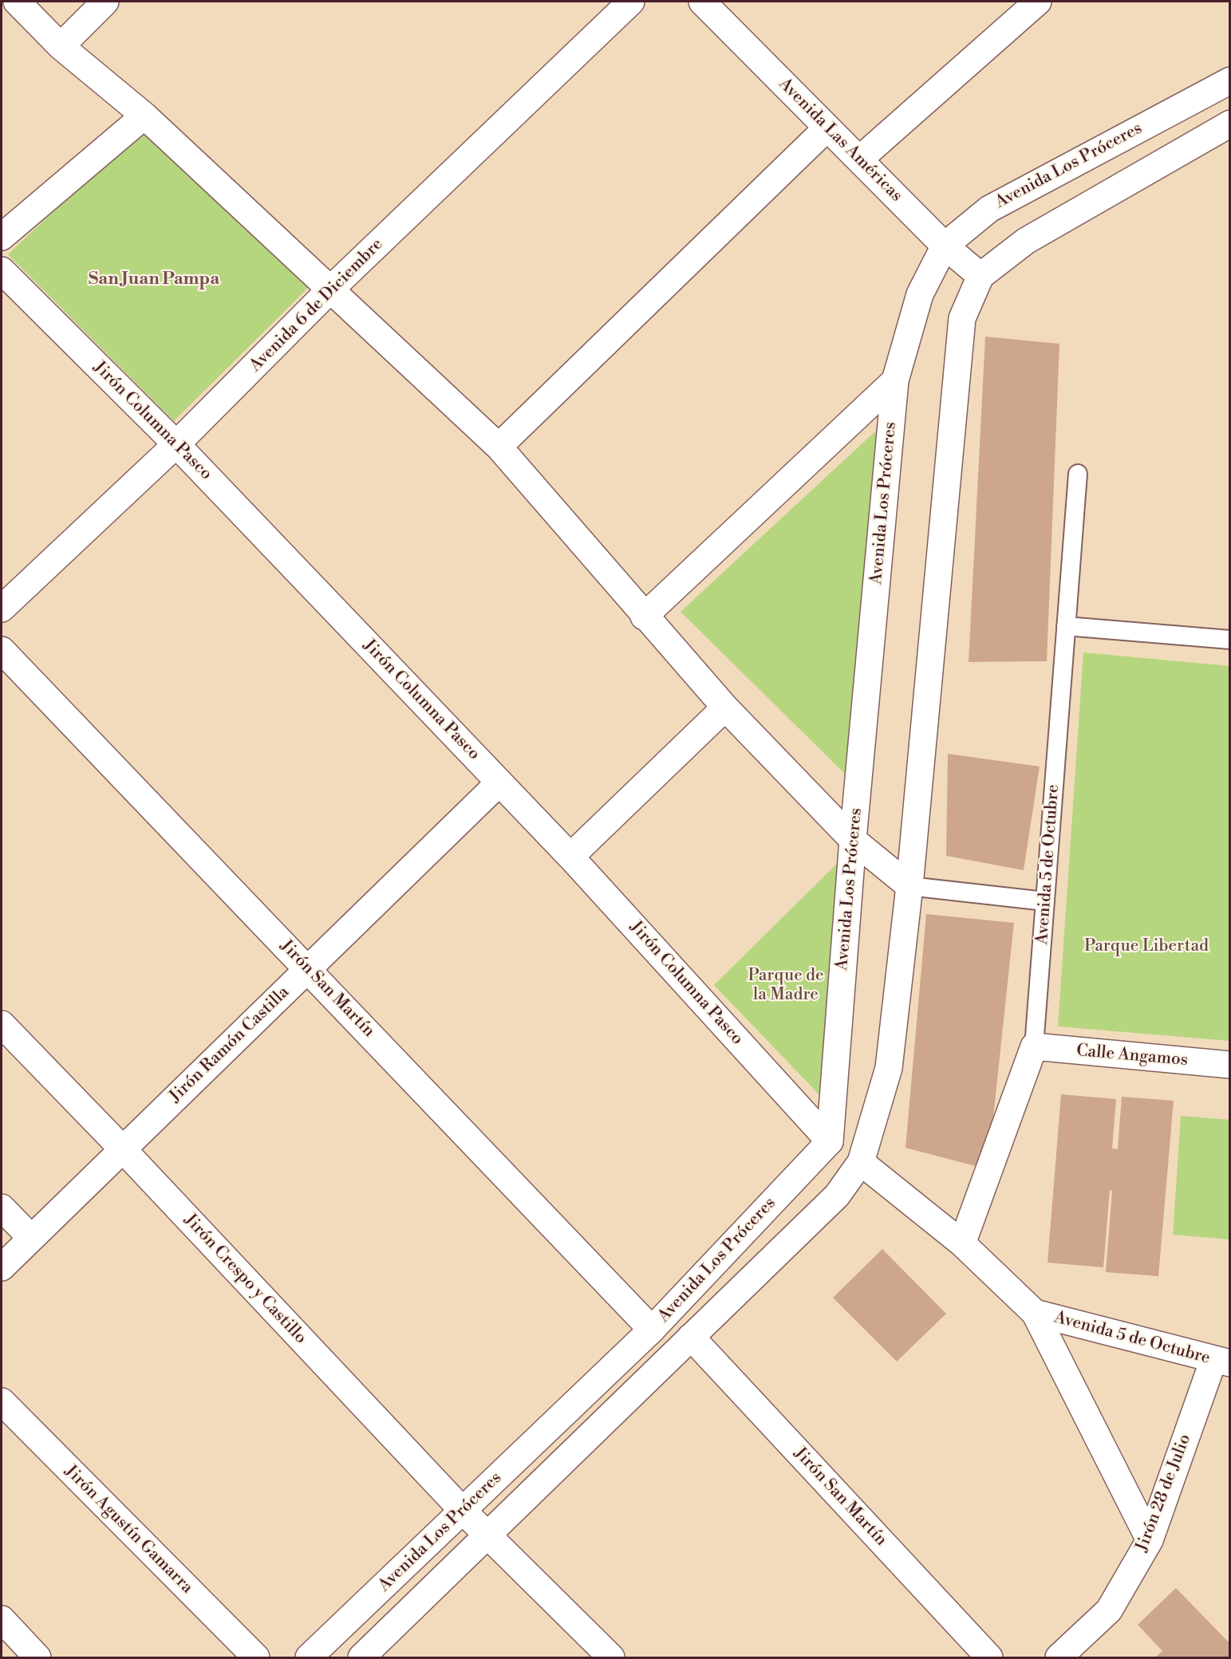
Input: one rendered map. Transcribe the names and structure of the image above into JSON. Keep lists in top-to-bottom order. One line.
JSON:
{"streets":{"street":["Avenida Las Américas","Avenida Los Próceres","Avenida 6 de Diciembre","Jirón Columna Pasco","Avenida 5 de Octubre","Jirón San Martín","Jirón Ramón Castilla","Calle Angamos","Jirón Crespo y Castillo","Jirón 28 de Julio","Jirón Agustín Gamarra"]},"crossings":[["Avenida Las Américas","Avenida Los Próceres"],["Avenida Los Próceres","Jirón Columna Pasco"],["Avenida Los Próceres","Jirón San Martín"],["Avenida Los Próceres","Jirón Crespo y Castillo"],["Avenida 6 de Diciembre","Jirón Columna Pasco"],["Jirón Columna Pasco","Jirón Ramón Castilla"],["Avenida 5 de Octubre","Calle Angamos"],["Avenida 5 de Octubre","Jirón 28 de Julio"],["Jirón San Martín","Jirón Ramón Castilla"],["Jirón Ramón Castilla","Jirón Crespo y Castillo"]],"districts":["San Juan Pampa"],"parks":["Parque Libertad","Parque de la Madre"]}
